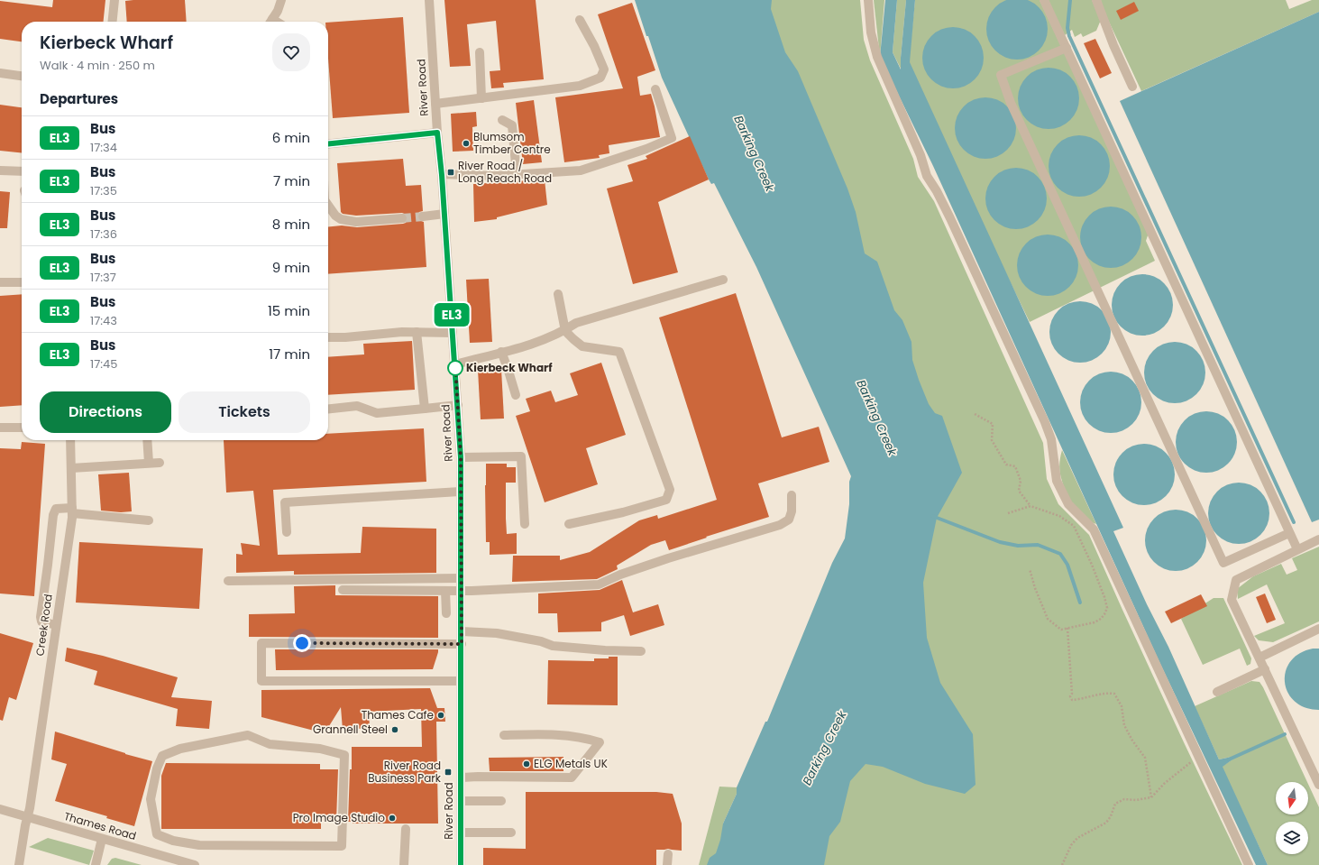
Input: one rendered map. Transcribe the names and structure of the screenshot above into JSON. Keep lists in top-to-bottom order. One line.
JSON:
{"streets":{"street":["River Road","Creek Road","Thames Road"]},"crossings":[["Creek Road","Thames Road"]],"water":["Barking Creek"],"places":{"other":["Blumsom Timber Centre","Kierbeck Wharf","Thames Cafe","Grannell Steel","ELG Metals UK","Pro Image Studio"],"transit":["River Road / Long Reach Road","River Road Business Park"]},"lines":["bus line EL3"],"north":"bottom","page":{"on_map":"EL3","heading":[["Kierbeck Wharf","Walk · 4 min · 250 m"],"Departures"],"list":[{"mark":"EL3","name":"Bus","note":"17:34","value":"6 min"},{"mark":"EL3","name":"Bus","note":"17:35","value":"7 min"},{"mark":"EL3","name":"Bus","note":"17:36","value":"8 min"},{"mark":"EL3","name":"Bus","note":"17:37","value":"9 min"},{"mark":"EL3","name":"Bus","note":"17:43","value":"15 min"},{"mark":"EL3","name":"Bus","note":"17:45","value":"17 min"}],"buttons":["Directions","Tickets"]}}
